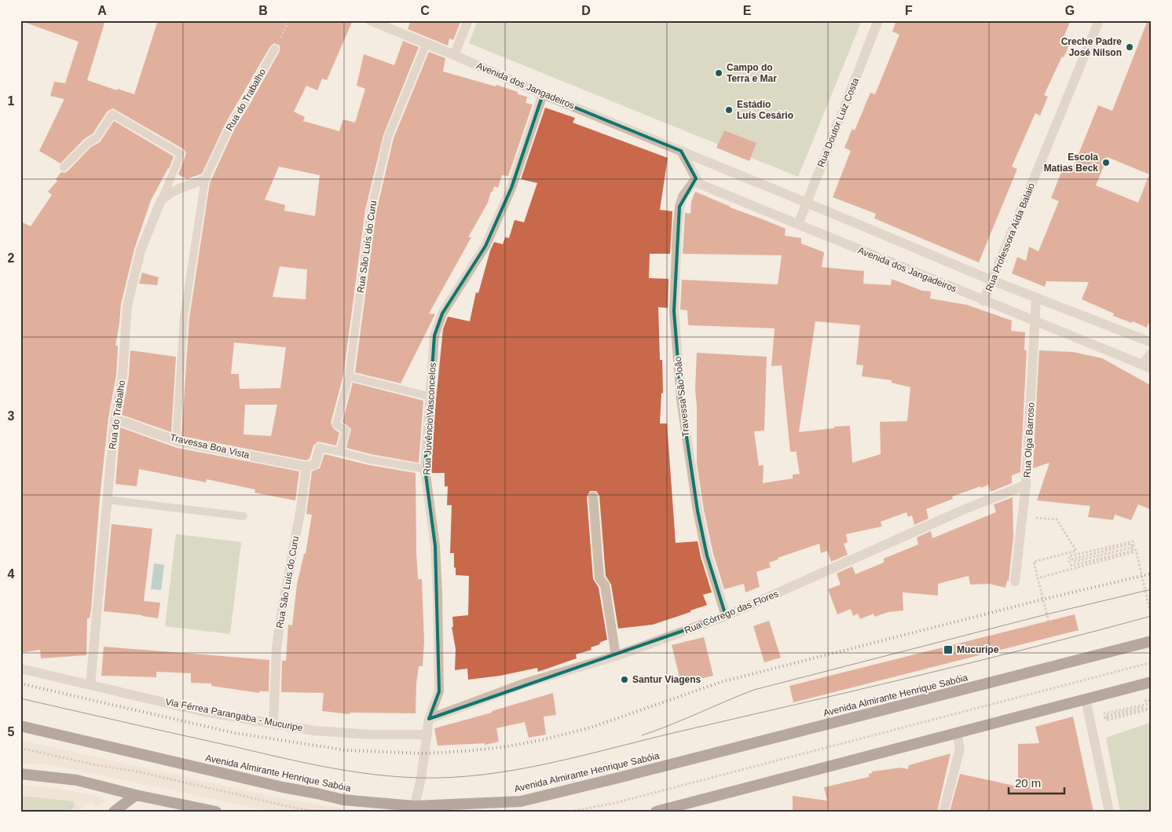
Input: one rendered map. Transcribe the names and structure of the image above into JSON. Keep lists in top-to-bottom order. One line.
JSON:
{"streets":{"highway":["Avenida Almirante Henrique Sabóia"],"street":["Avenida dos Jangadeiros","Rua do Trabalho","Rua Doutor Luiz Costa","Rua Professora Aída Balaio","Rua São Luís do Curu","Travessa São João","Rua Juvêncio Vasconcelos","Rua Olga Barroso","Travessa Boa Vista","Rua Córrego das Flores","Via Férrea Parangaba - Mucuripe"]},"crossings":[["Avenida dos Jangadeiros","Rua Doutor Luiz Costa"],["Avenida dos Jangadeiros","Rua Professora Aída Balaio"],["Avenida dos Jangadeiros","Rua São Luís do Curu"],["Avenida dos Jangadeiros","Travessa São João"],["Avenida dos Jangadeiros","Rua Juvêncio Vasconcelos"],["Avenida dos Jangadeiros","Rua Olga Barroso"],["Rua do Trabalho","Travessa Boa Vista"],["Rua do Trabalho","Via Férrea Parangaba - Mucuripe"],["Rua São Luís do Curu","Travessa Boa Vista"],["Rua São Luís do Curu","Via Férrea Parangaba - Mucuripe"],["Travessa São João","Rua Córrego das Flores"],["Rua Juvêncio Vasconcelos","Rua Córrego das Flores"],["Rua Juvêncio Vasconcelos","Avenida Almirante Henrique Sabóia"],["Rua Juvêncio Vasconcelos","Via Férrea Parangaba - Mucuripe"],["Rua Olga Barroso","Rua Córrego das Flores"]],"places":{"other":["Creche Padre José Nilson","Campo do Terra e Mar","Estádio Luís Cesário","Escola Matias Beck","Santur Viagens"],"transit":["Mucuripe"]},"scale_bar":"20 m","grid":{"columns":["A","B","C","D","E","F","G"],"rows":["1","2","3","4","5"]}}
